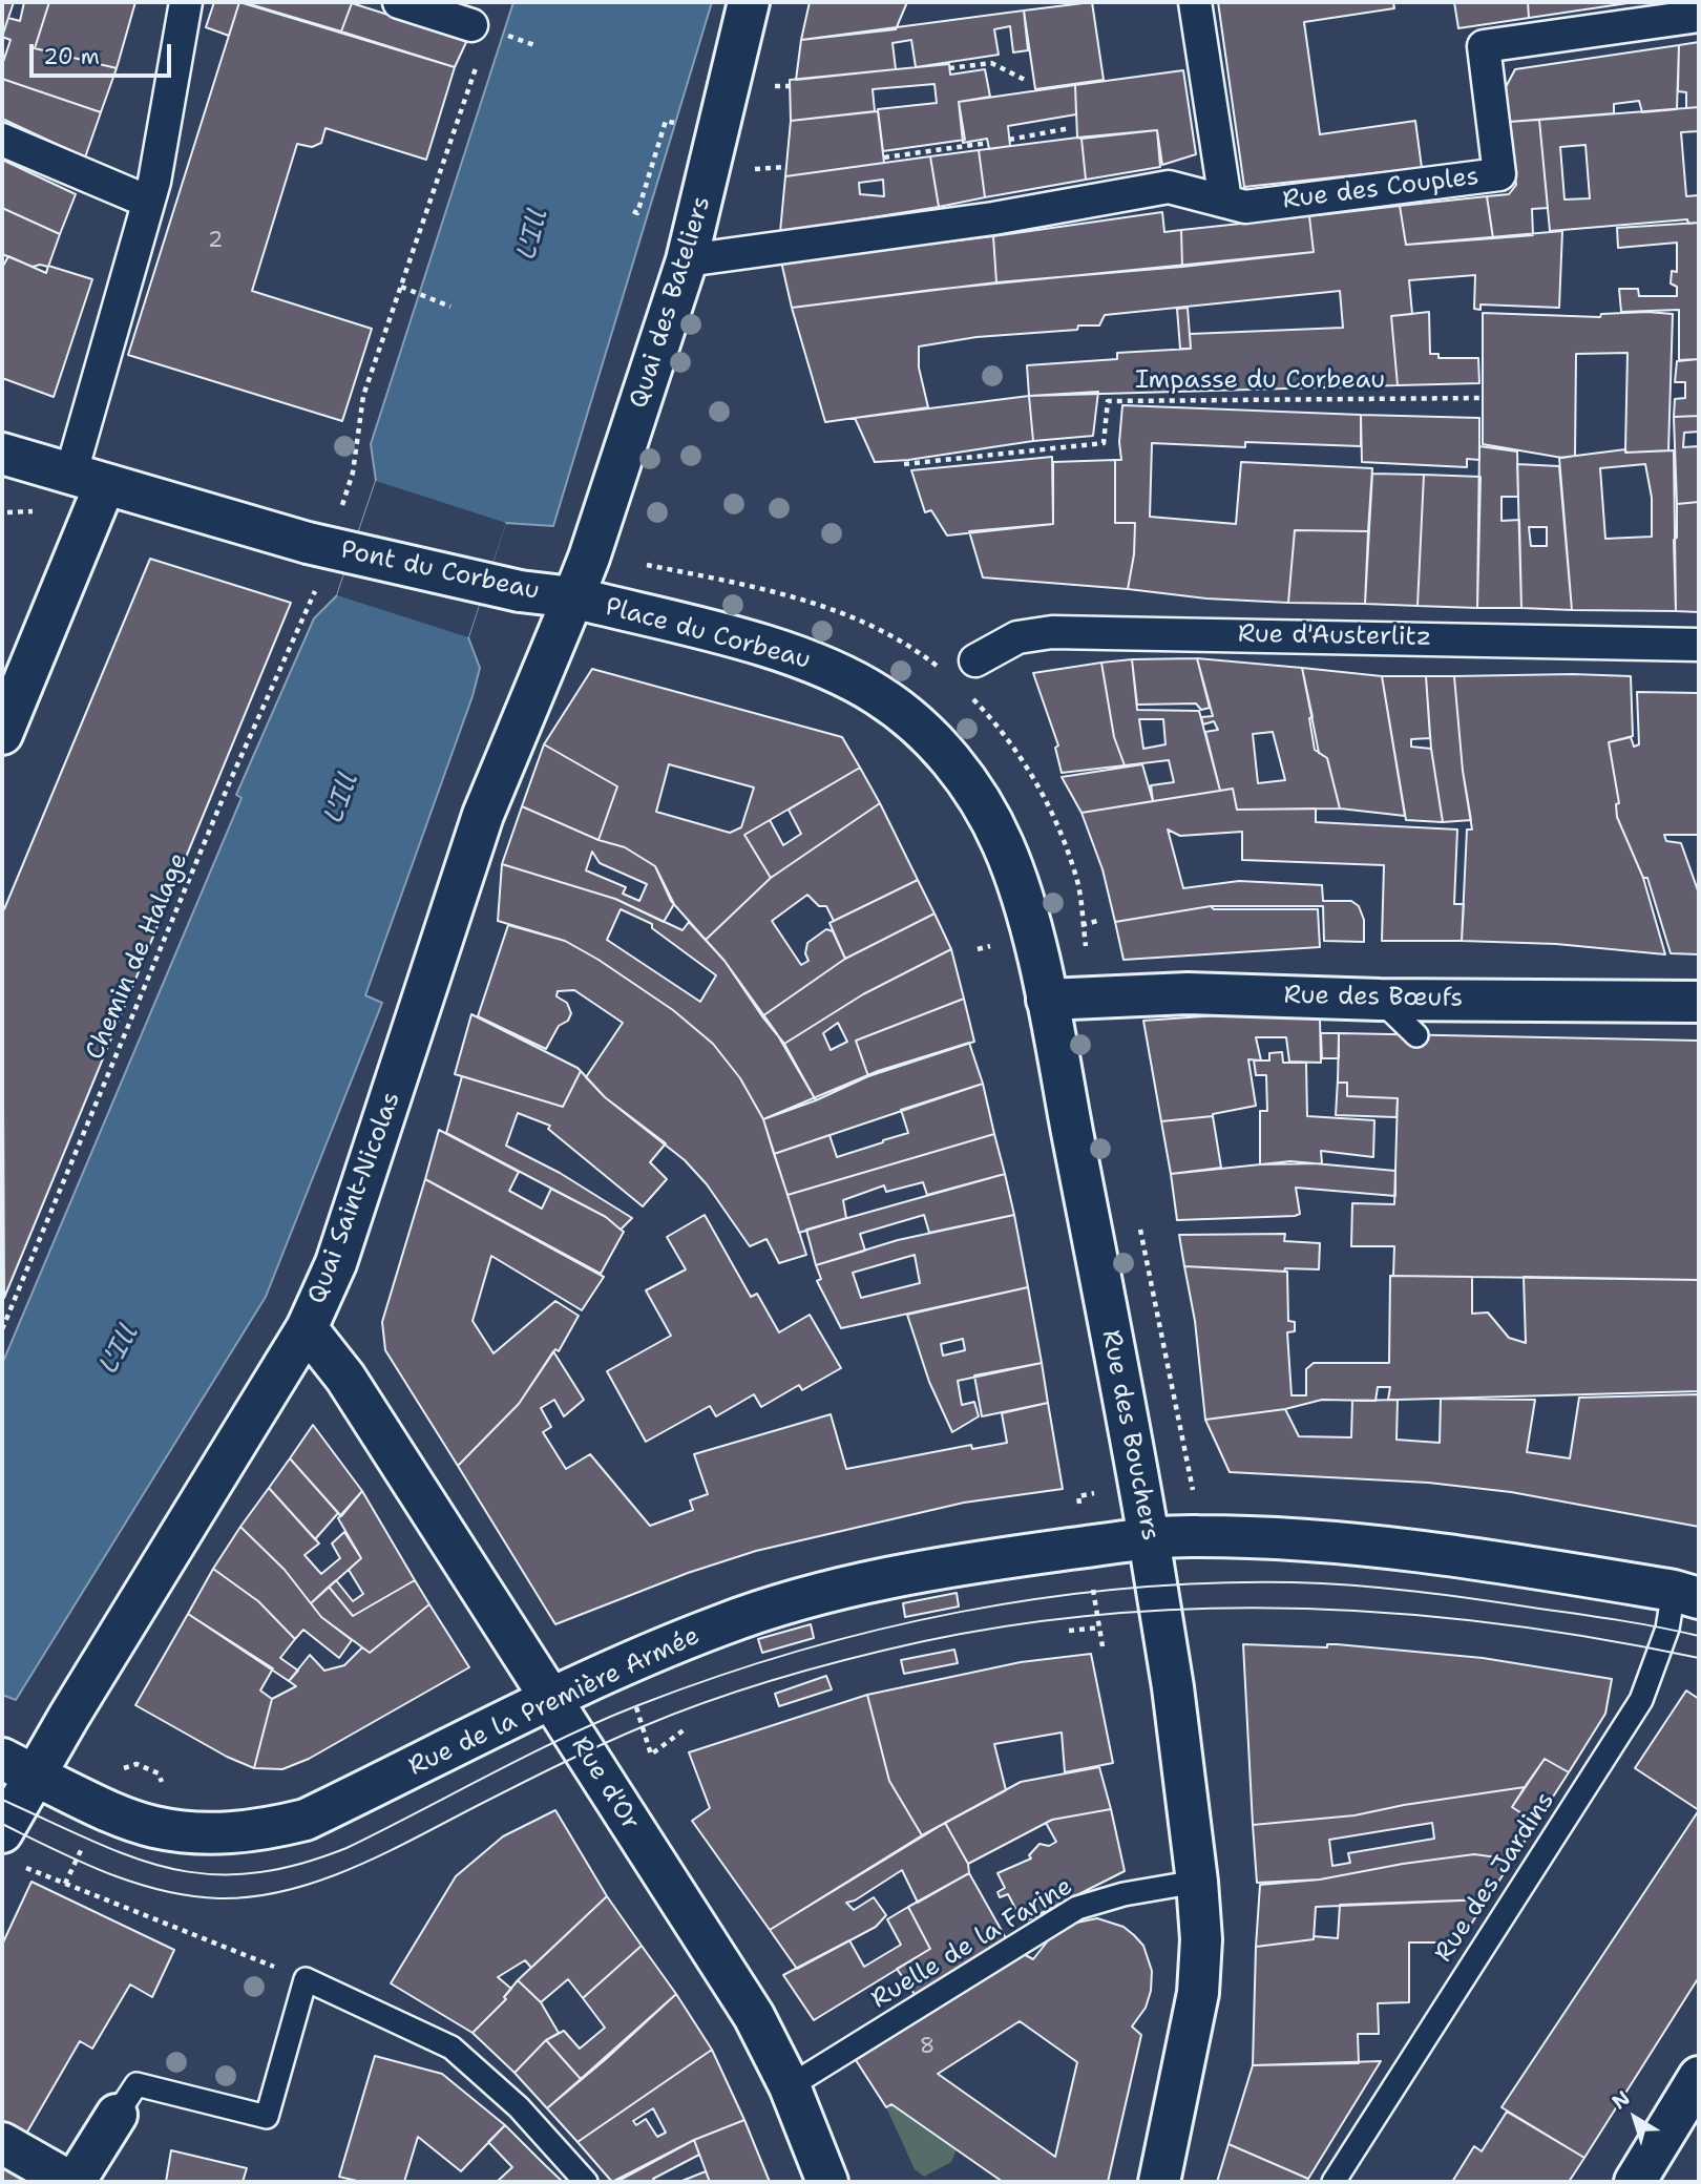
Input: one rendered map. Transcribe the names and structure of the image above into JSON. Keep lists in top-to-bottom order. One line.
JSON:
{"streets":{"street":["Rue des Couples","Quai des Bateliers","Pont du Corbeau","Place du Corbeau","Rue d'Austerlitz","Rue des Bœufs","Quai Saint-Nicolas","Rue des Bouchers","Rue de la Première Armée","Rue d'Or"],"lane":["Rue des Jardins","Ruelle de la Farine"],"path":["Impasse du Corbeau","Chemin de Halage"]},"crossings":[["Rue des Couples","Quai des Bateliers"],["Quai des Bateliers","Pont du Corbeau"],["Quai des Bateliers","Place du Corbeau"],["Quai des Bateliers","Quai Saint-Nicolas"],["Pont du Corbeau","Place du Corbeau"],["Pont du Corbeau","Quai Saint-Nicolas"],["Place du Corbeau","Quai Saint-Nicolas"],["Place du Corbeau","Rue des Bouchers"],["Rue des Bœufs","Rue des Bouchers"],["Quai Saint-Nicolas","Rue de la Première Armée"],["Quai Saint-Nicolas","Rue d'Or"],["Rue des Bouchers","Rue de la Première Armée"],["Rue des Bouchers","Ruelle de la Farine"],["Rue de la Première Armée","Rue d'Or"],["Rue de la Première Armée","Rue des Jardins"],["Rue d'Or","Ruelle de la Farine"]],"water":["L'Ill"],"house_numbers":["2","8"],"scale_bar":"20 m","north":"top left"}
